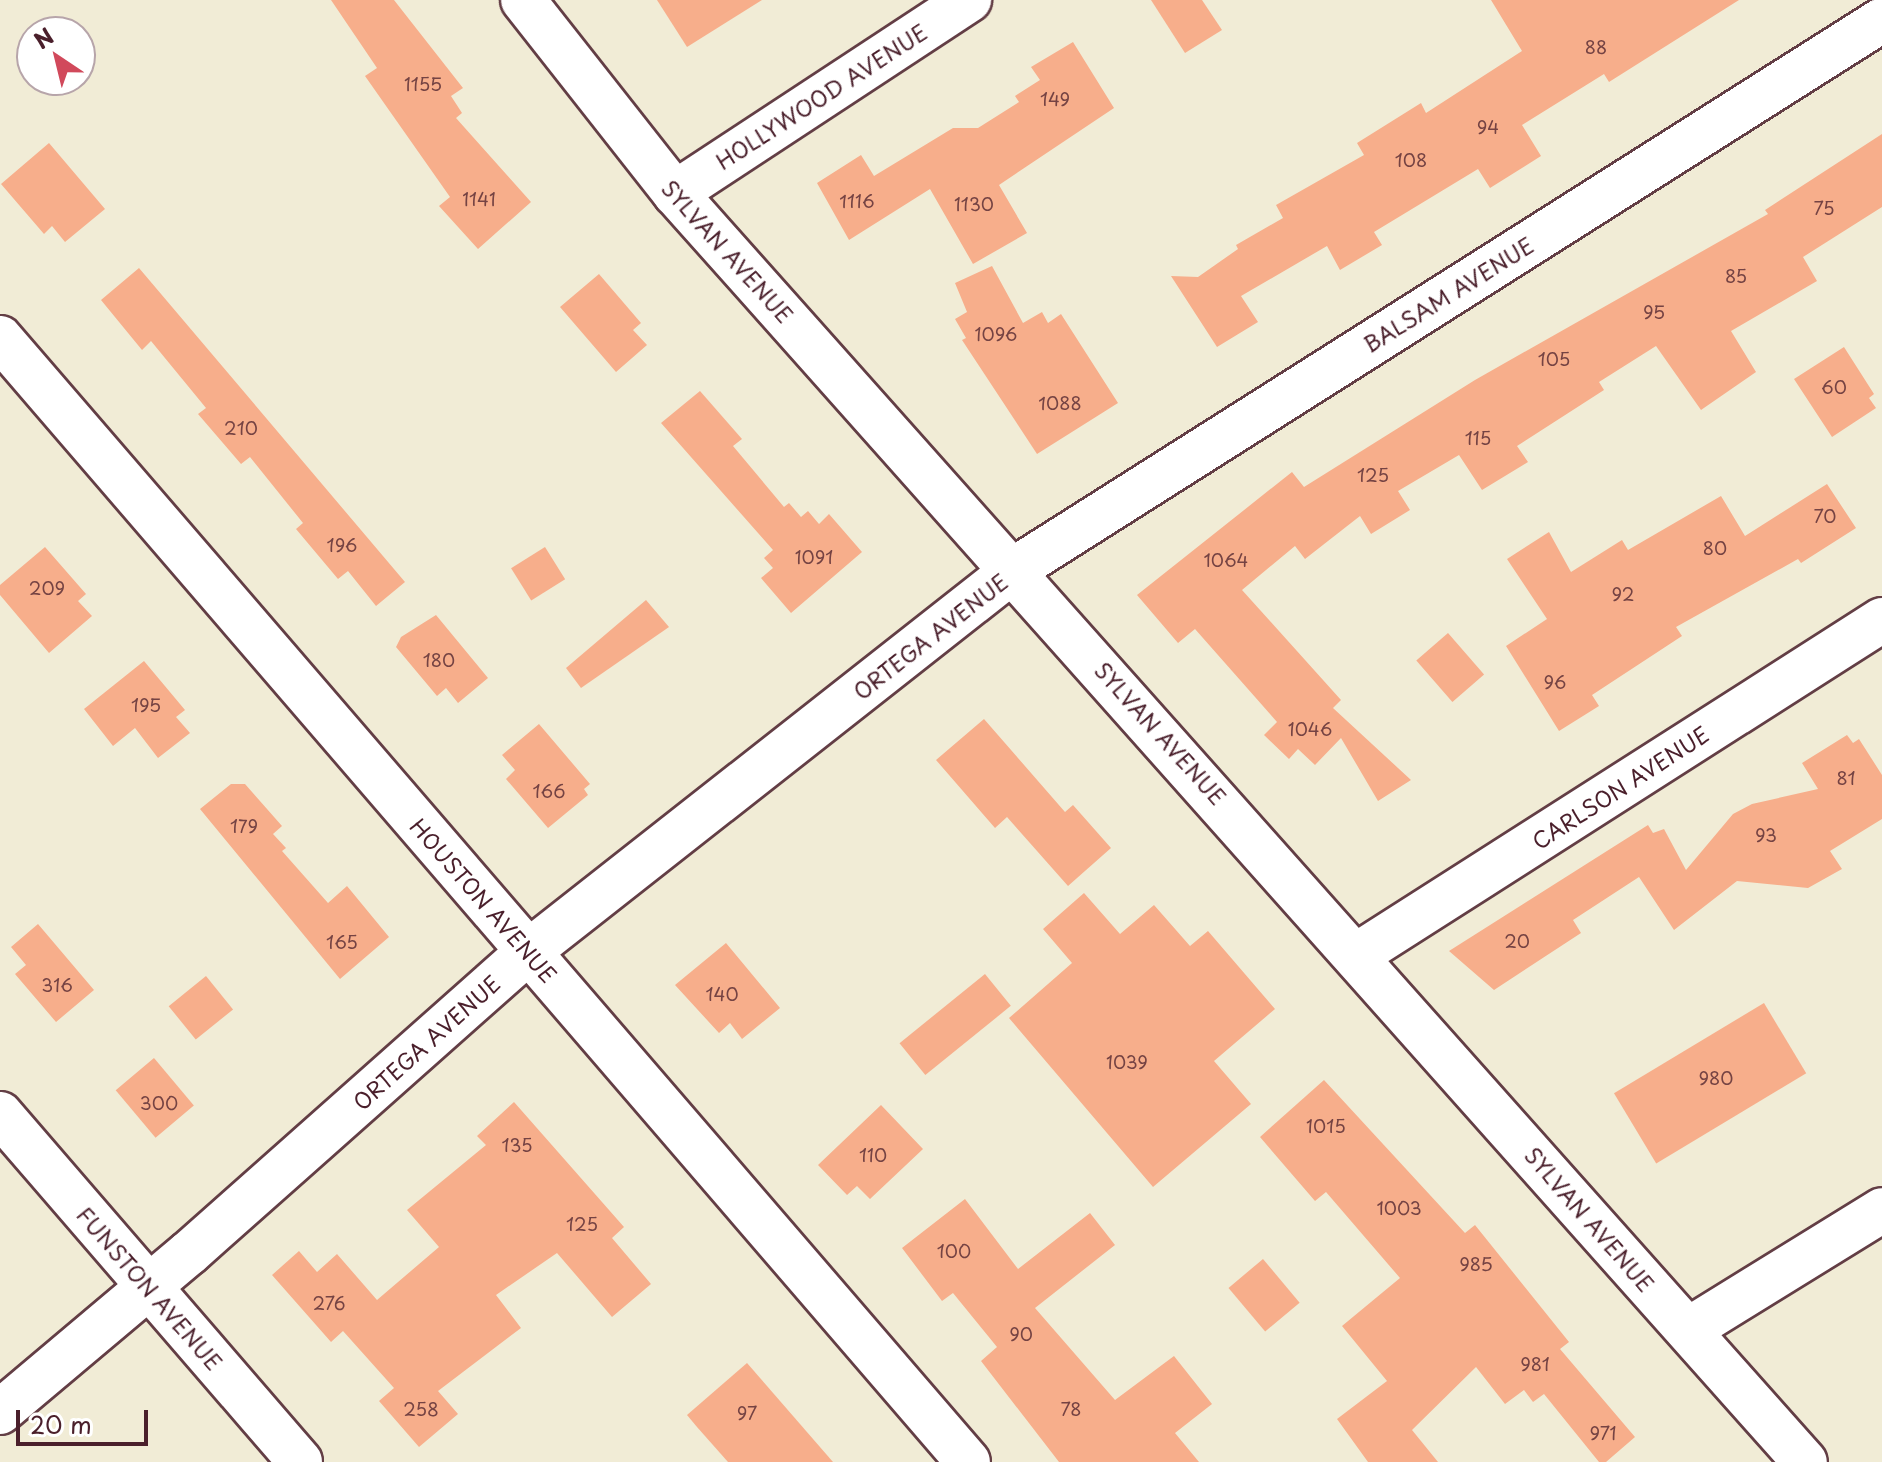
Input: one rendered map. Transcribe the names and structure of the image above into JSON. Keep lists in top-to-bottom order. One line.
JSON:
{"streets":{"street":["HOLLYWOOD AVENUE","SYLVAN AVENUE","BALSAM AVENUE","ORTEGA AVENUE","CARLSON AVENUE","HOUSTON AVENUE","FUNSTON AVENUE"]},"crossings":[["HOLLYWOOD AVENUE","SYLVAN AVENUE"],["SYLVAN AVENUE","BALSAM AVENUE"],["SYLVAN AVENUE","ORTEGA AVENUE"],["SYLVAN AVENUE","CARLSON AVENUE"],["BALSAM AVENUE","ORTEGA AVENUE"],["ORTEGA AVENUE","HOUSTON AVENUE"],["ORTEGA AVENUE","FUNSTON AVENUE"]],"house_numbers":["88","1155","149","94","108","1141","1116","1130","75","85","95","1096","105","60","1088","210","115","125","70","196","80","1091","1064","209","92","180","96","195","1046","81","166","179","93","20","165","316","140","1039","980","300","1015","135","110","1003","125","100","985","276","90","981","258","78","97","971"],"scale_bar":"20 m","north":"top left"}
